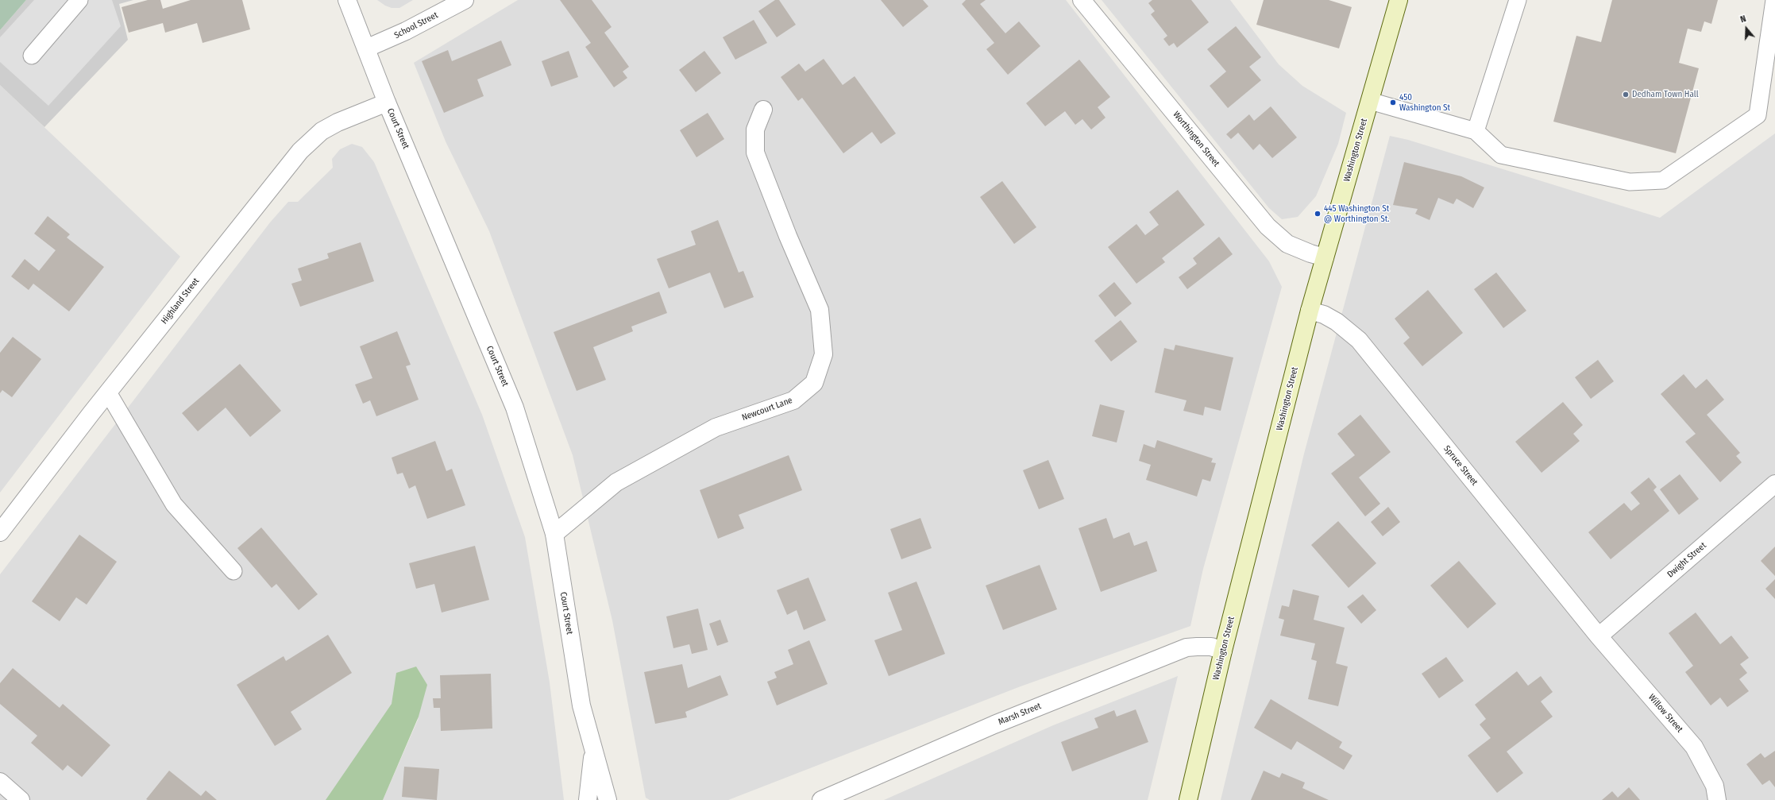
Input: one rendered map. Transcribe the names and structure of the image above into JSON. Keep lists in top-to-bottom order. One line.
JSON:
{"streets":{"main road":["Washington Street"],"street":["School Street","Court Street","Worthington Street","Highland Street","Newcourt Lane","Spruce Street","Dwight Street","Willow Street","Marsh Street"]},"crossings":[["School Street","Court Street"],["Court Street","Highland Street"],["Court Street","Newcourt Lane"],["Worthington Street","Washington Street"],["Washington Street","Spruce Street"],["Washington Street","Marsh Street"],["Spruce Street","Dwight Street"],["Spruce Street","Willow Street"],["Dwight Street","Willow Street"]],"places":["Dedham Town Hall","450 Washington St","445 Washington St @ Worthington St."],"north":"top"}
